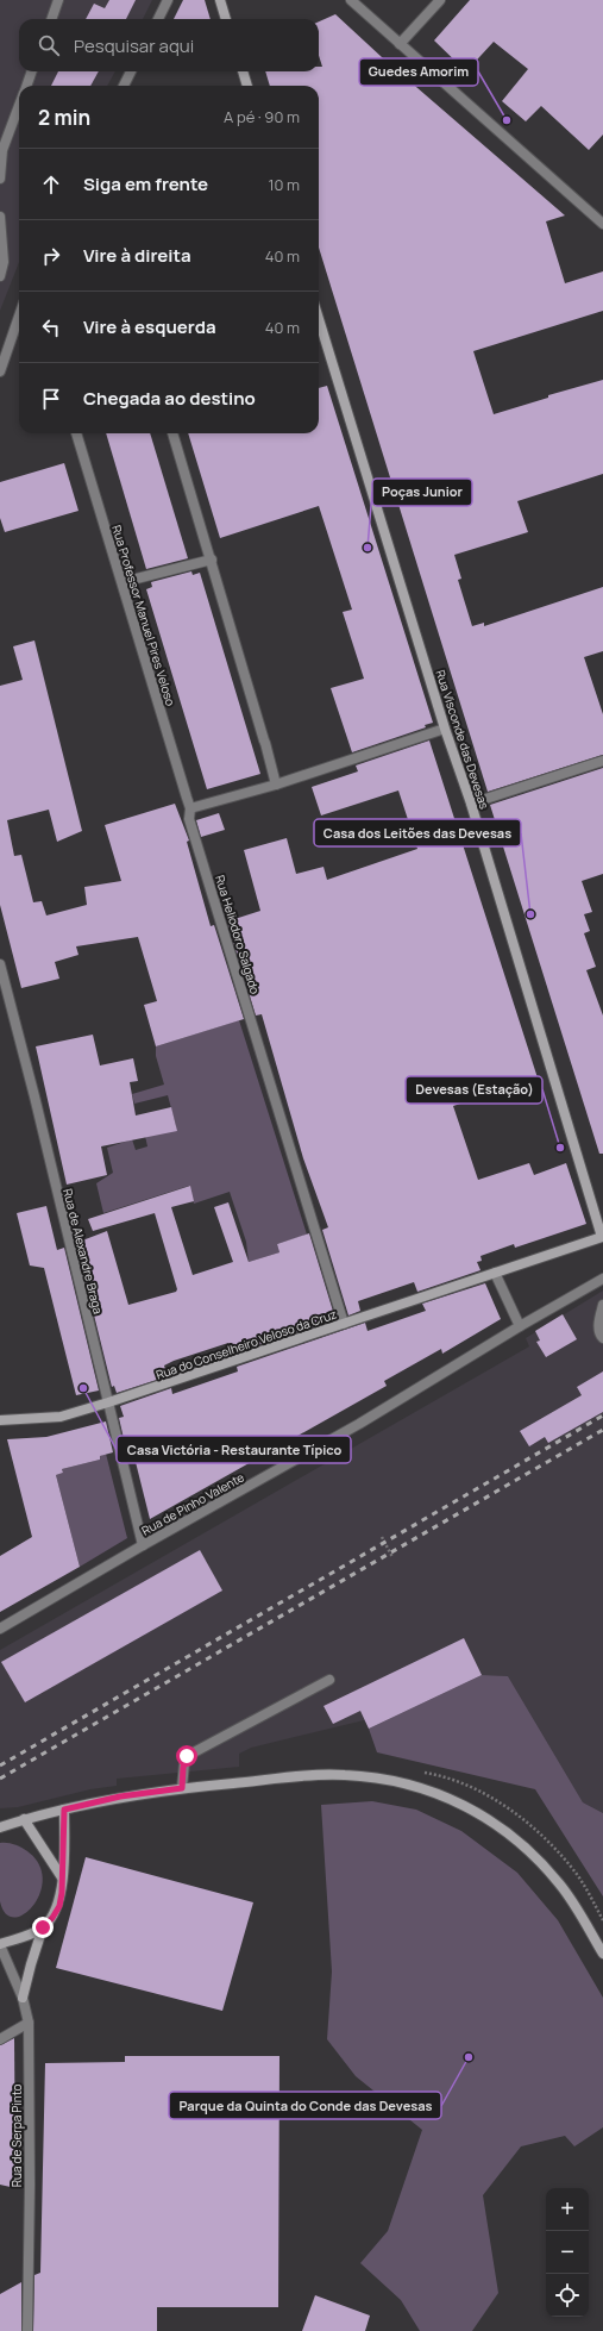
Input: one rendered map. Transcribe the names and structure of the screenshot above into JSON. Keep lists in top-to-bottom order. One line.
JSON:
{"streets":{"main road":["Rua Visconde das Devesas","Rua do Conselheiro Veloso da Cruz"],"street":["Rua Professor Manuel Pires Veloso","Rua Heliodoro Salgado","Rua de Alexandre Braga","Rua de Pinho Valente","Rua de Serpa Pinto"]},"crossings":[["Rua Professor Manuel Pires Veloso","Rua Heliodoro Salgado"],["Rua Visconde das Devesas","Rua do Conselheiro Veloso da Cruz"],["Rua Heliodoro Salgado","Rua do Conselheiro Veloso da Cruz"],["Rua de Alexandre Braga","Rua do Conselheiro Veloso da Cruz"],["Rua de Alexandre Braga","Rua de Pinho Valente"]],"places":["Guedes Amorim","Poças Junior","Casa dos Leitões das Devesas","Devesas (Estação)","Casa Victória - Restaurante Típico","Parque da Quinta do Conde das Devesas"],"page":{"search":"Pesquisar aqui","heading":["2 min","A pé · 90 m"],"list":[["Siga em frente","10 m"],["Vire à direita","40 m"],["Vire à esquerda","40 m"],"Chegada ao destino"],"map_buttons":["+","−"]}}
